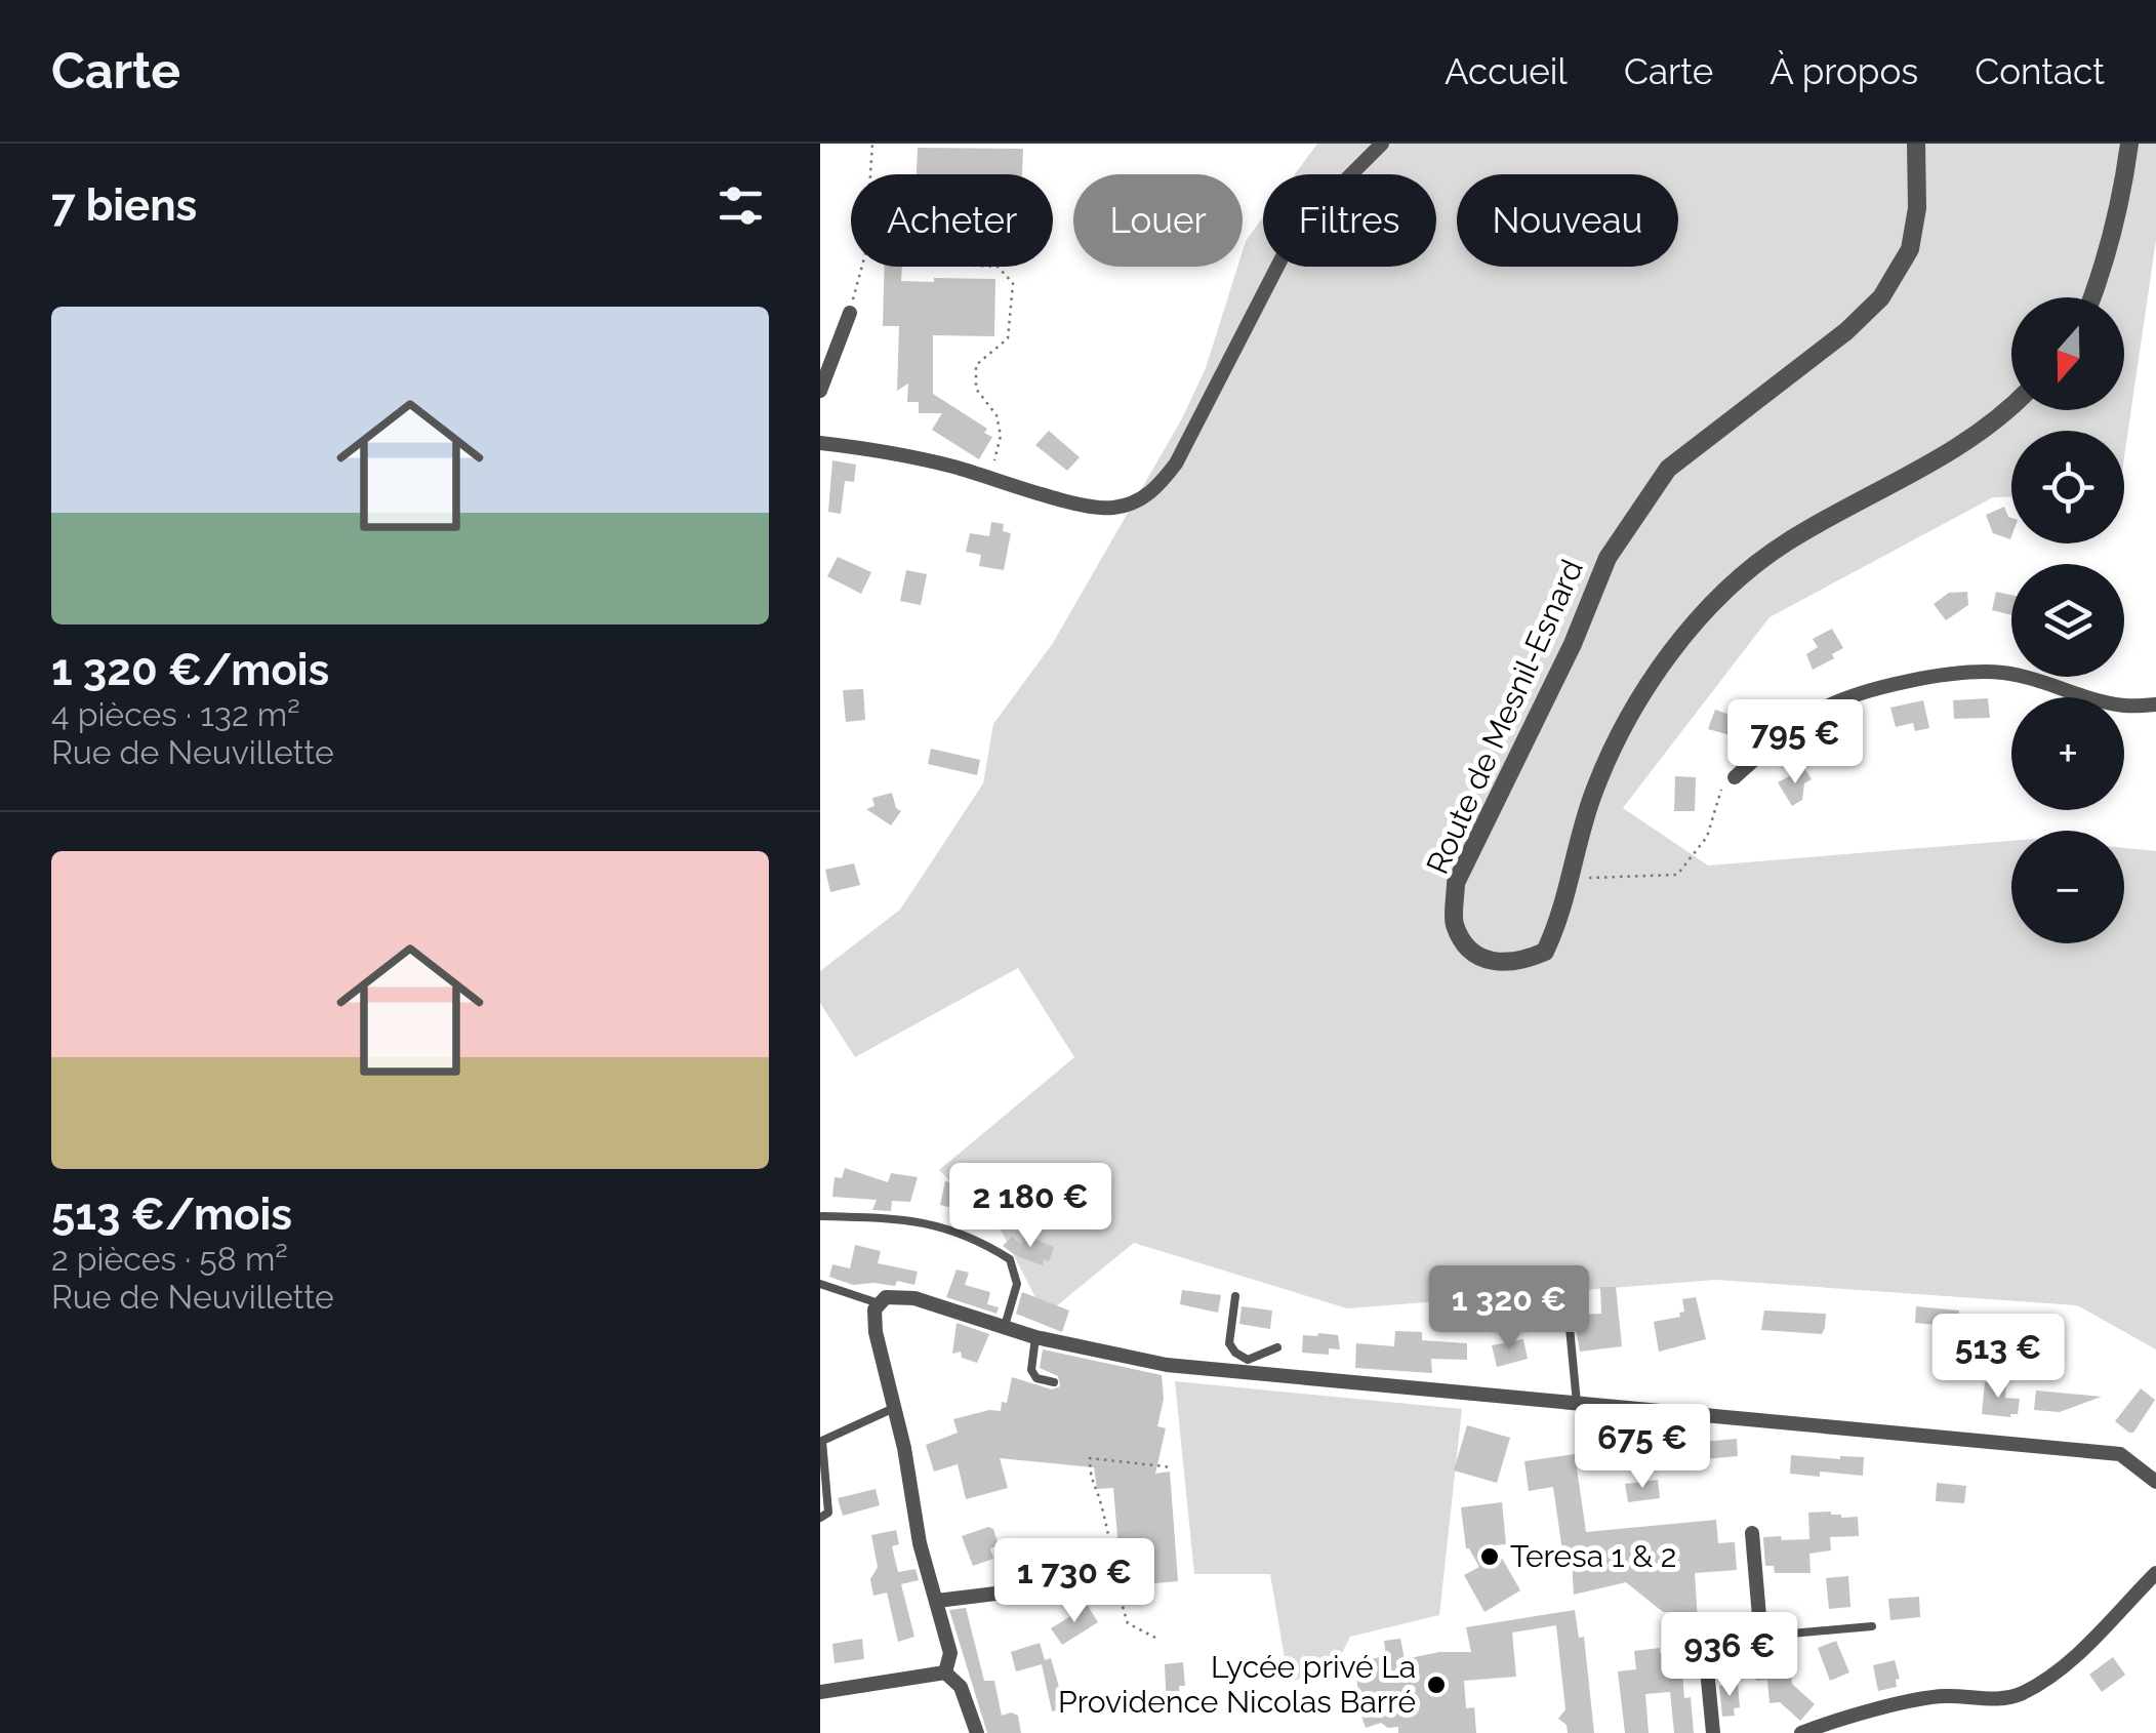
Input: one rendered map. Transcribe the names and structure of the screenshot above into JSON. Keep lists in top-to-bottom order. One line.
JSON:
{"streets":{"street":["Route de Mesnil-Esnard"]},"places":["Teresa 1 & 2","Lycée privé La Providence Nicolas Barré"],"north":"bottom","page":{"header":"Carte","nav":["Accueil","Carte","À propos","Contact"],"heading":"7 biens","chip":["Acheter","Louer","Filtres","Nouveau"],"list":[{"name":"1 320 €/mois","note":"4 pièces · 132 m² · Rue de Neuvillette"},{"name":"513 €/mois","note":"2 pièces · 58 m² · Rue de Neuvillette"}],"map_buttons":["+","−"],"price":["795 €","2 180 €","1 320 €","513 €","675 €","1 730 €","936 €"]}}
